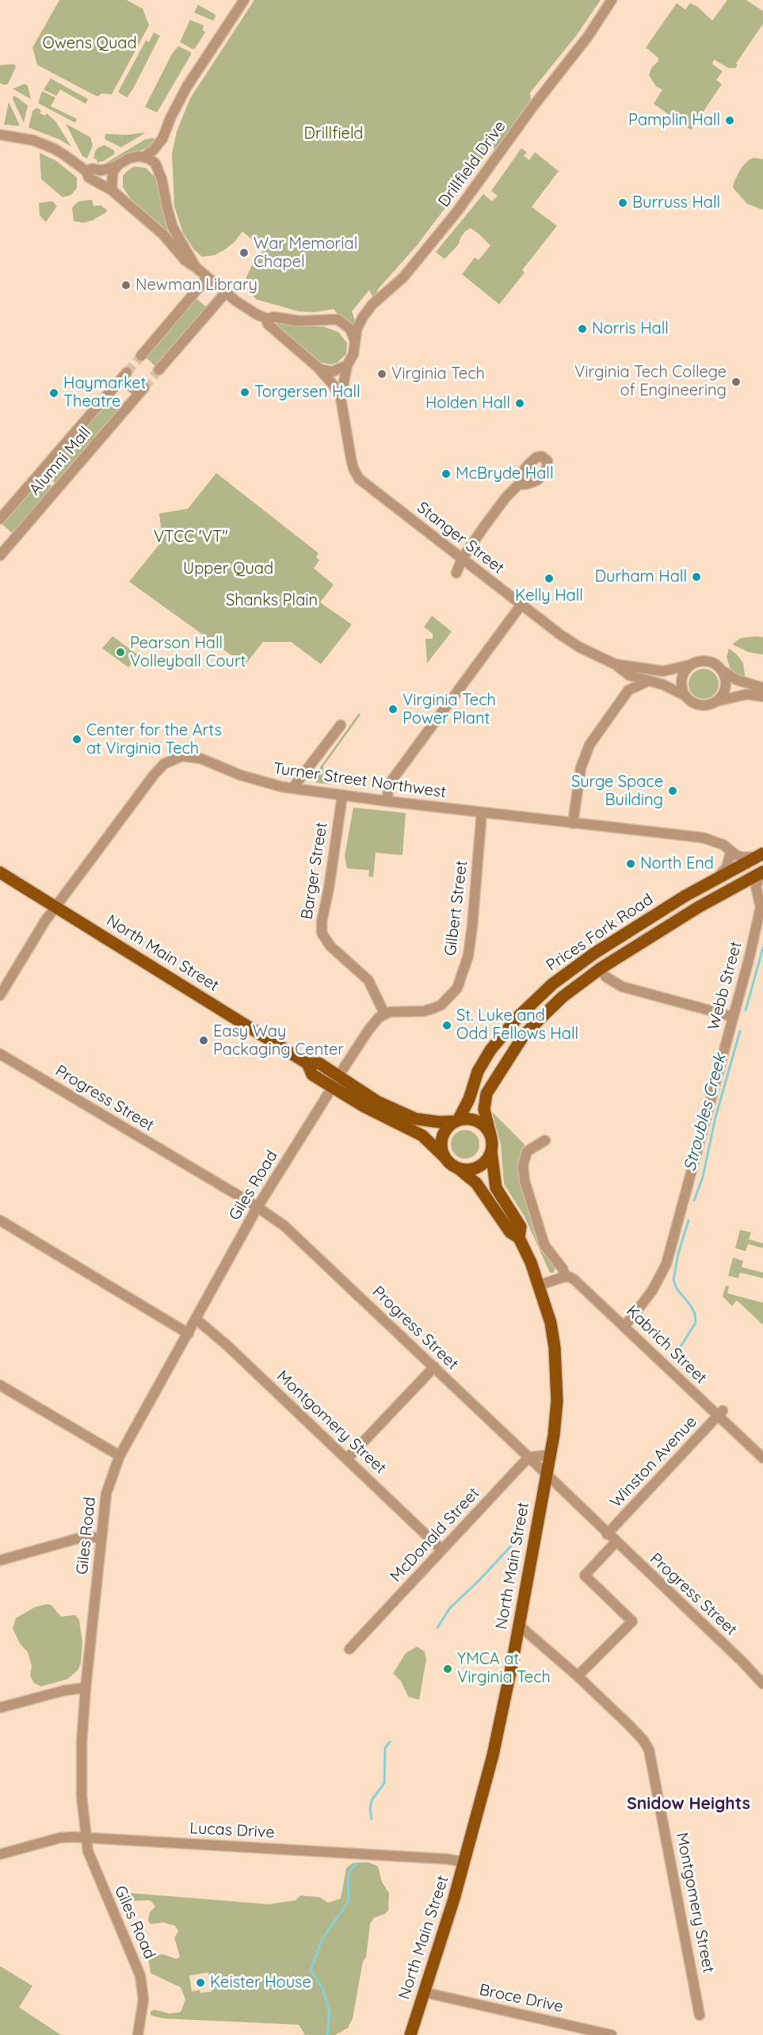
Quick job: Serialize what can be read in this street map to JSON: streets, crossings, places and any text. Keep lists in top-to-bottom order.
{
  "streets": {
    "main road": ["Prices Fork Road", "North Main Street"],
    "street": [
      "Drillfield Drive",
      "Alumni Mall",
      "Stanger Street",
      "Turner Street Northwest",
      "Barger Street",
      "Gilbert Street",
      "Webb Street",
      "Progress Street",
      "Giles Road",
      "Kabrich Street",
      "Montgomery Street",
      "Winston Avenue",
      "McDonald Street",
      "Lucas Drive",
      "Broce Drive"
    ]
  },
  "crossings": [
    ["Drillfield Drive", "Stanger Street"],
    ["Turner Street Northwest", "Barger Street"],
    ["Turner Street Northwest", "Gilbert Street"],
    ["Turner Street Northwest", "Prices Fork Road"],
    ["Turner Street Northwest", "North Main Street"],
    ["Barger Street", "Gilbert Street"],
    ["Prices Fork Road", "North Main Street"],
    ["Prices Fork Road", "Webb Street"],
    ["North Main Street", "Progress Street"],
    ["North Main Street", "Giles Road"],
    ["North Main Street", "Montgomery Street"],
    ["North Main Street", "Lucas Drive"],
    ["North Main Street", "Broce Drive"],
    ["Webb Street", "Kabrich Street"],
    ["Progress Street", "Giles Road"],
    ["Progress Street", "Winston Avenue"],
    ["Progress Street", "McDonald Street"],
    ["Giles Road", "Montgomery Street"],
    ["Giles Road", "Lucas Drive"],
    ["Kabrich Street", "Winston Avenue"],
    ["Montgomery Street", "McDonald Street"]
  ],
  "districts": ["Snidow Heights"],
  "water": ["Stroubles Creek"],
  "parks": [
    "Owens Quad",
    "Drillfield",
    "VTCC 'VT\"",
    "Upper Quad",
    "Shanks Plain"
  ],
  "places": [
    "Pamplin Hall",
    "Burruss Hall",
    "War Memorial Chapel",
    "Newman Library",
    "Norris Hall",
    "Virginia Tech",
    "Virginia Tech College of Engineering",
    "Torgersen Hall",
    "Haymarket Theatre",
    "Holden Hall",
    "McBryde Hall",
    "Durham Hall",
    "Kelly Hall",
    "Pearson Hall Volleyball Court",
    "Virginia Tech Power Plant",
    "Center for the Arts at Virginia Tech",
    "Surge Space Building",
    "North End",
    "St. Luke and Odd Fellows Hall",
    "Easy Way Packaging Center",
    "YMCA at Virginia Tech",
    "Keister House"
  ]
}
